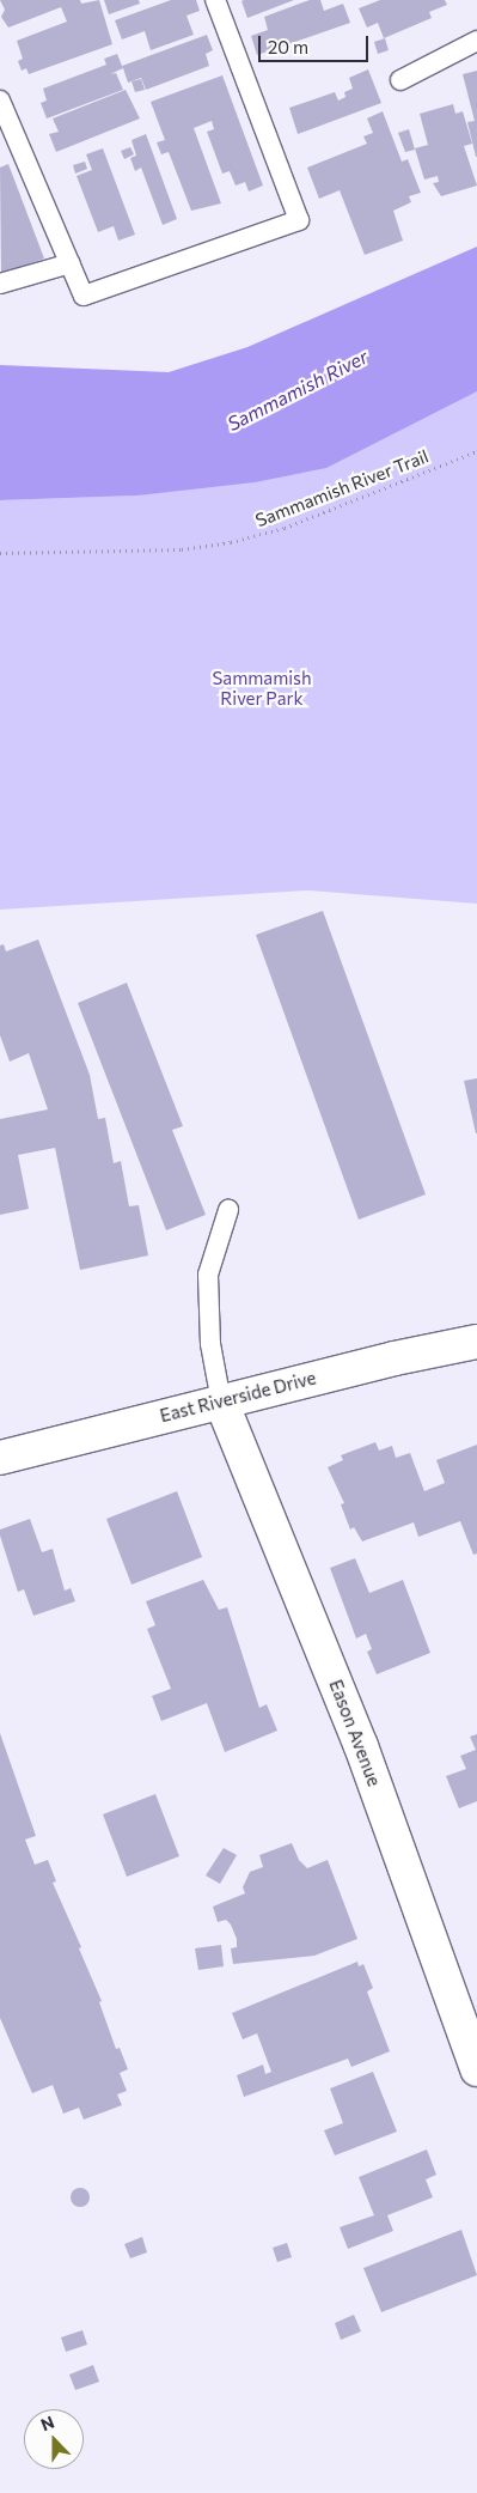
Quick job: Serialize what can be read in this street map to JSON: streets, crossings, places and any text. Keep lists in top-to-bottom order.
{
  "streets": {
    "street": ["East Riverside Drive", "Eason Avenue"],
    "path": ["Sammamish River Trail"]
  },
  "crossings": [
    ["East Riverside Drive", "Eason Avenue"]
  ],
  "water": ["Sammamish River"],
  "parks": ["Sammamish River Park"],
  "scale_bar": "20 m",
  "north": "top"
}
